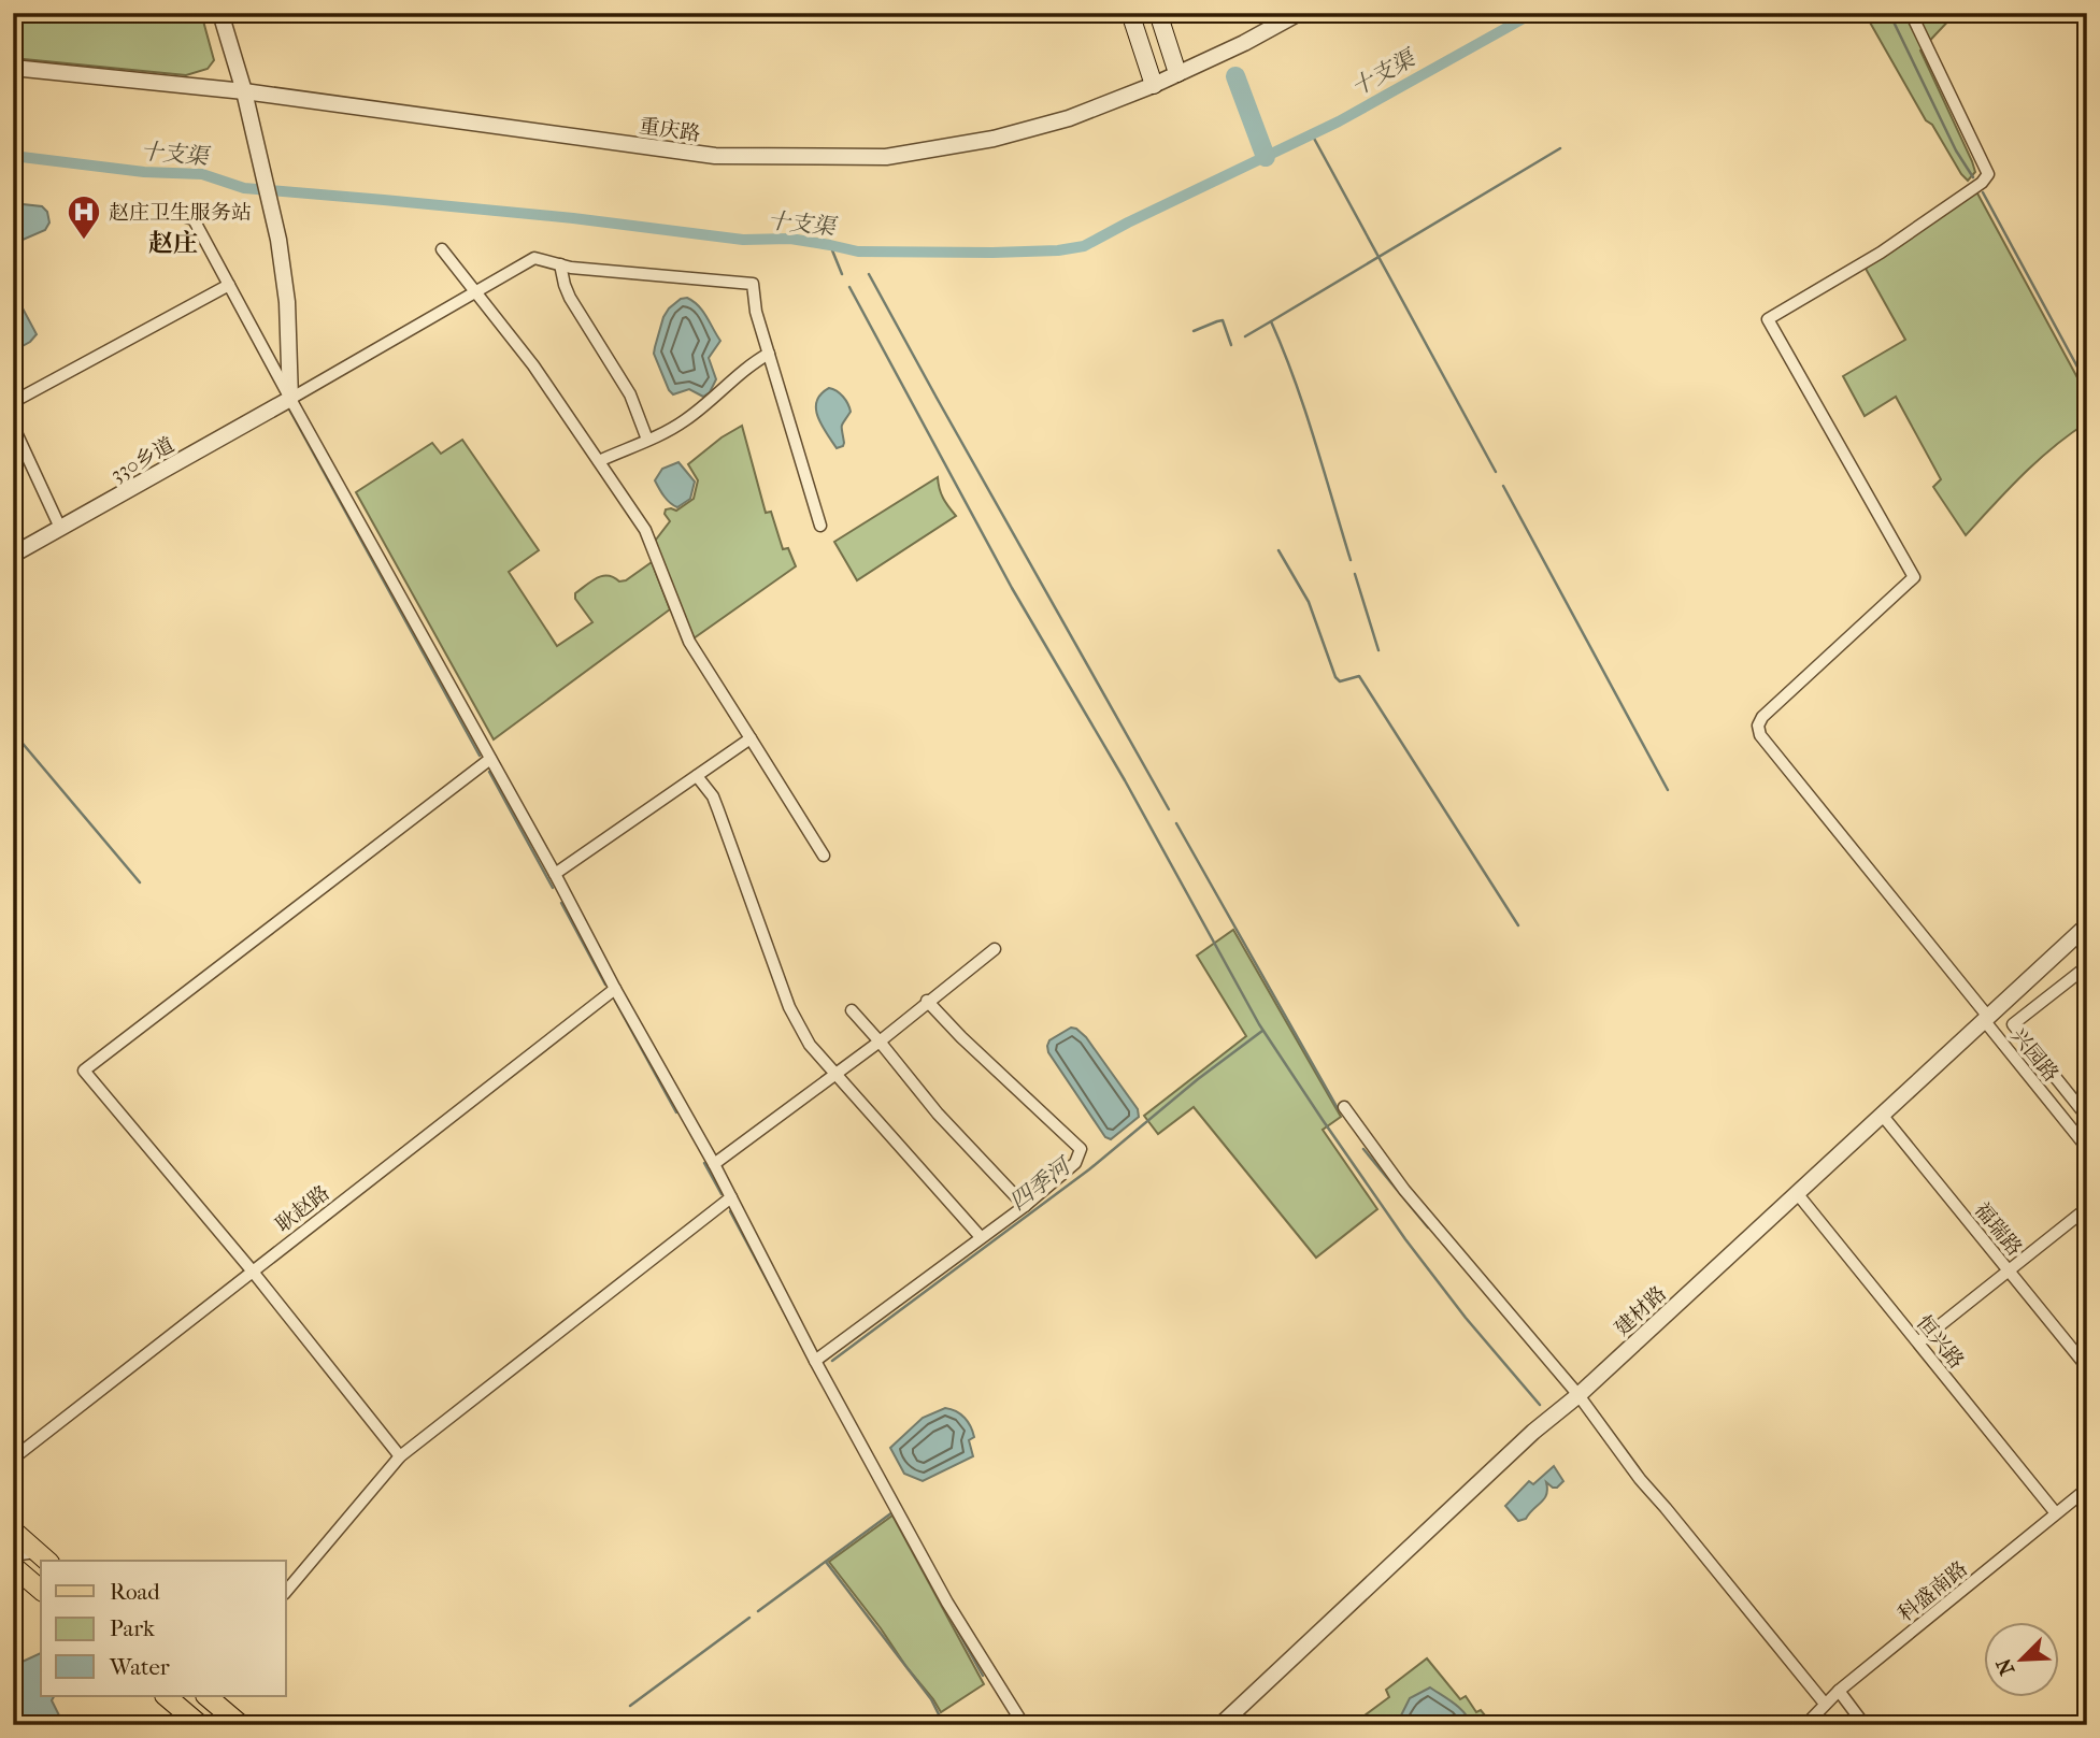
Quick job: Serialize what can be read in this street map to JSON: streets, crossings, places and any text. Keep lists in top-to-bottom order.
{
  "streets": {
    "street": [
      "重庆路",
      "330乡道",
      "兴园路",
      "耿赵路",
      "福瑞路",
      "建材路",
      "恒兴路",
      "科盛南路"
    ]
  },
  "crossings": [
    ["兴园路", "建材路"],
    ["福瑞路", "建材路"],
    ["建材路", "恒兴路"],
    ["恒兴路", "科盛南路"]
  ],
  "districts": ["赵庄"],
  "water": ["十支渠", "四季河"],
  "places": {
    "hospital": ["赵庄卫生服务站"]
  },
  "legend": ["Road", "Park", "Water"],
  "north": "bottom left"
}
